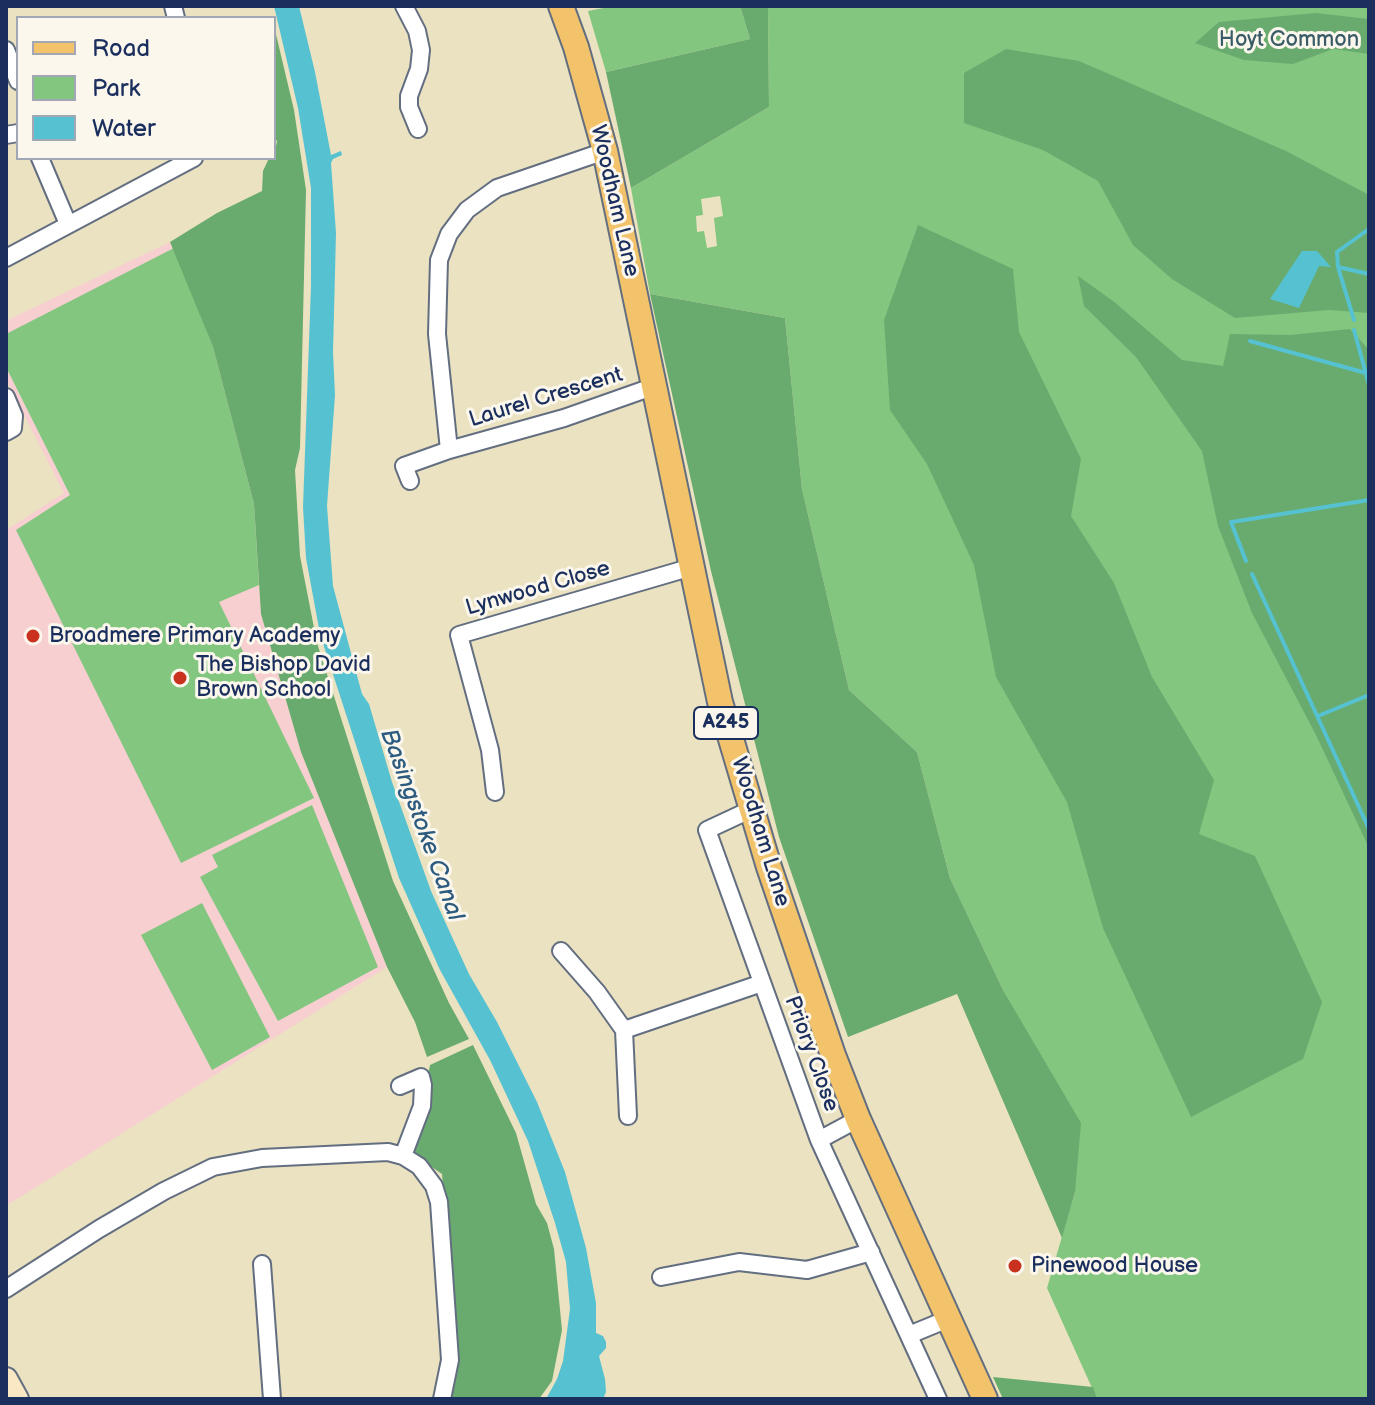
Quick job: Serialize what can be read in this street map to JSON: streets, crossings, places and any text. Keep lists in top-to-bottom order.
{
  "streets": {
    "main road": ["Woodham Lane", "A245"],
    "street": ["Laurel Crescent", "Lynwood Close", "Priory Close"]
  },
  "crossings": [
    ["Woodham Lane", "Laurel Crescent"],
    ["Woodham Lane", "Lynwood Close"],
    ["Woodham Lane", "Priory Close"]
  ],
  "water": ["Basingstoke Canal"],
  "parks": ["Hoyt Common"],
  "places": ["Broadmere Primary Academy", "The Bishop David Brown School", "Pinewood House"],
  "legend": ["Road", "Park", "Water"]
}
